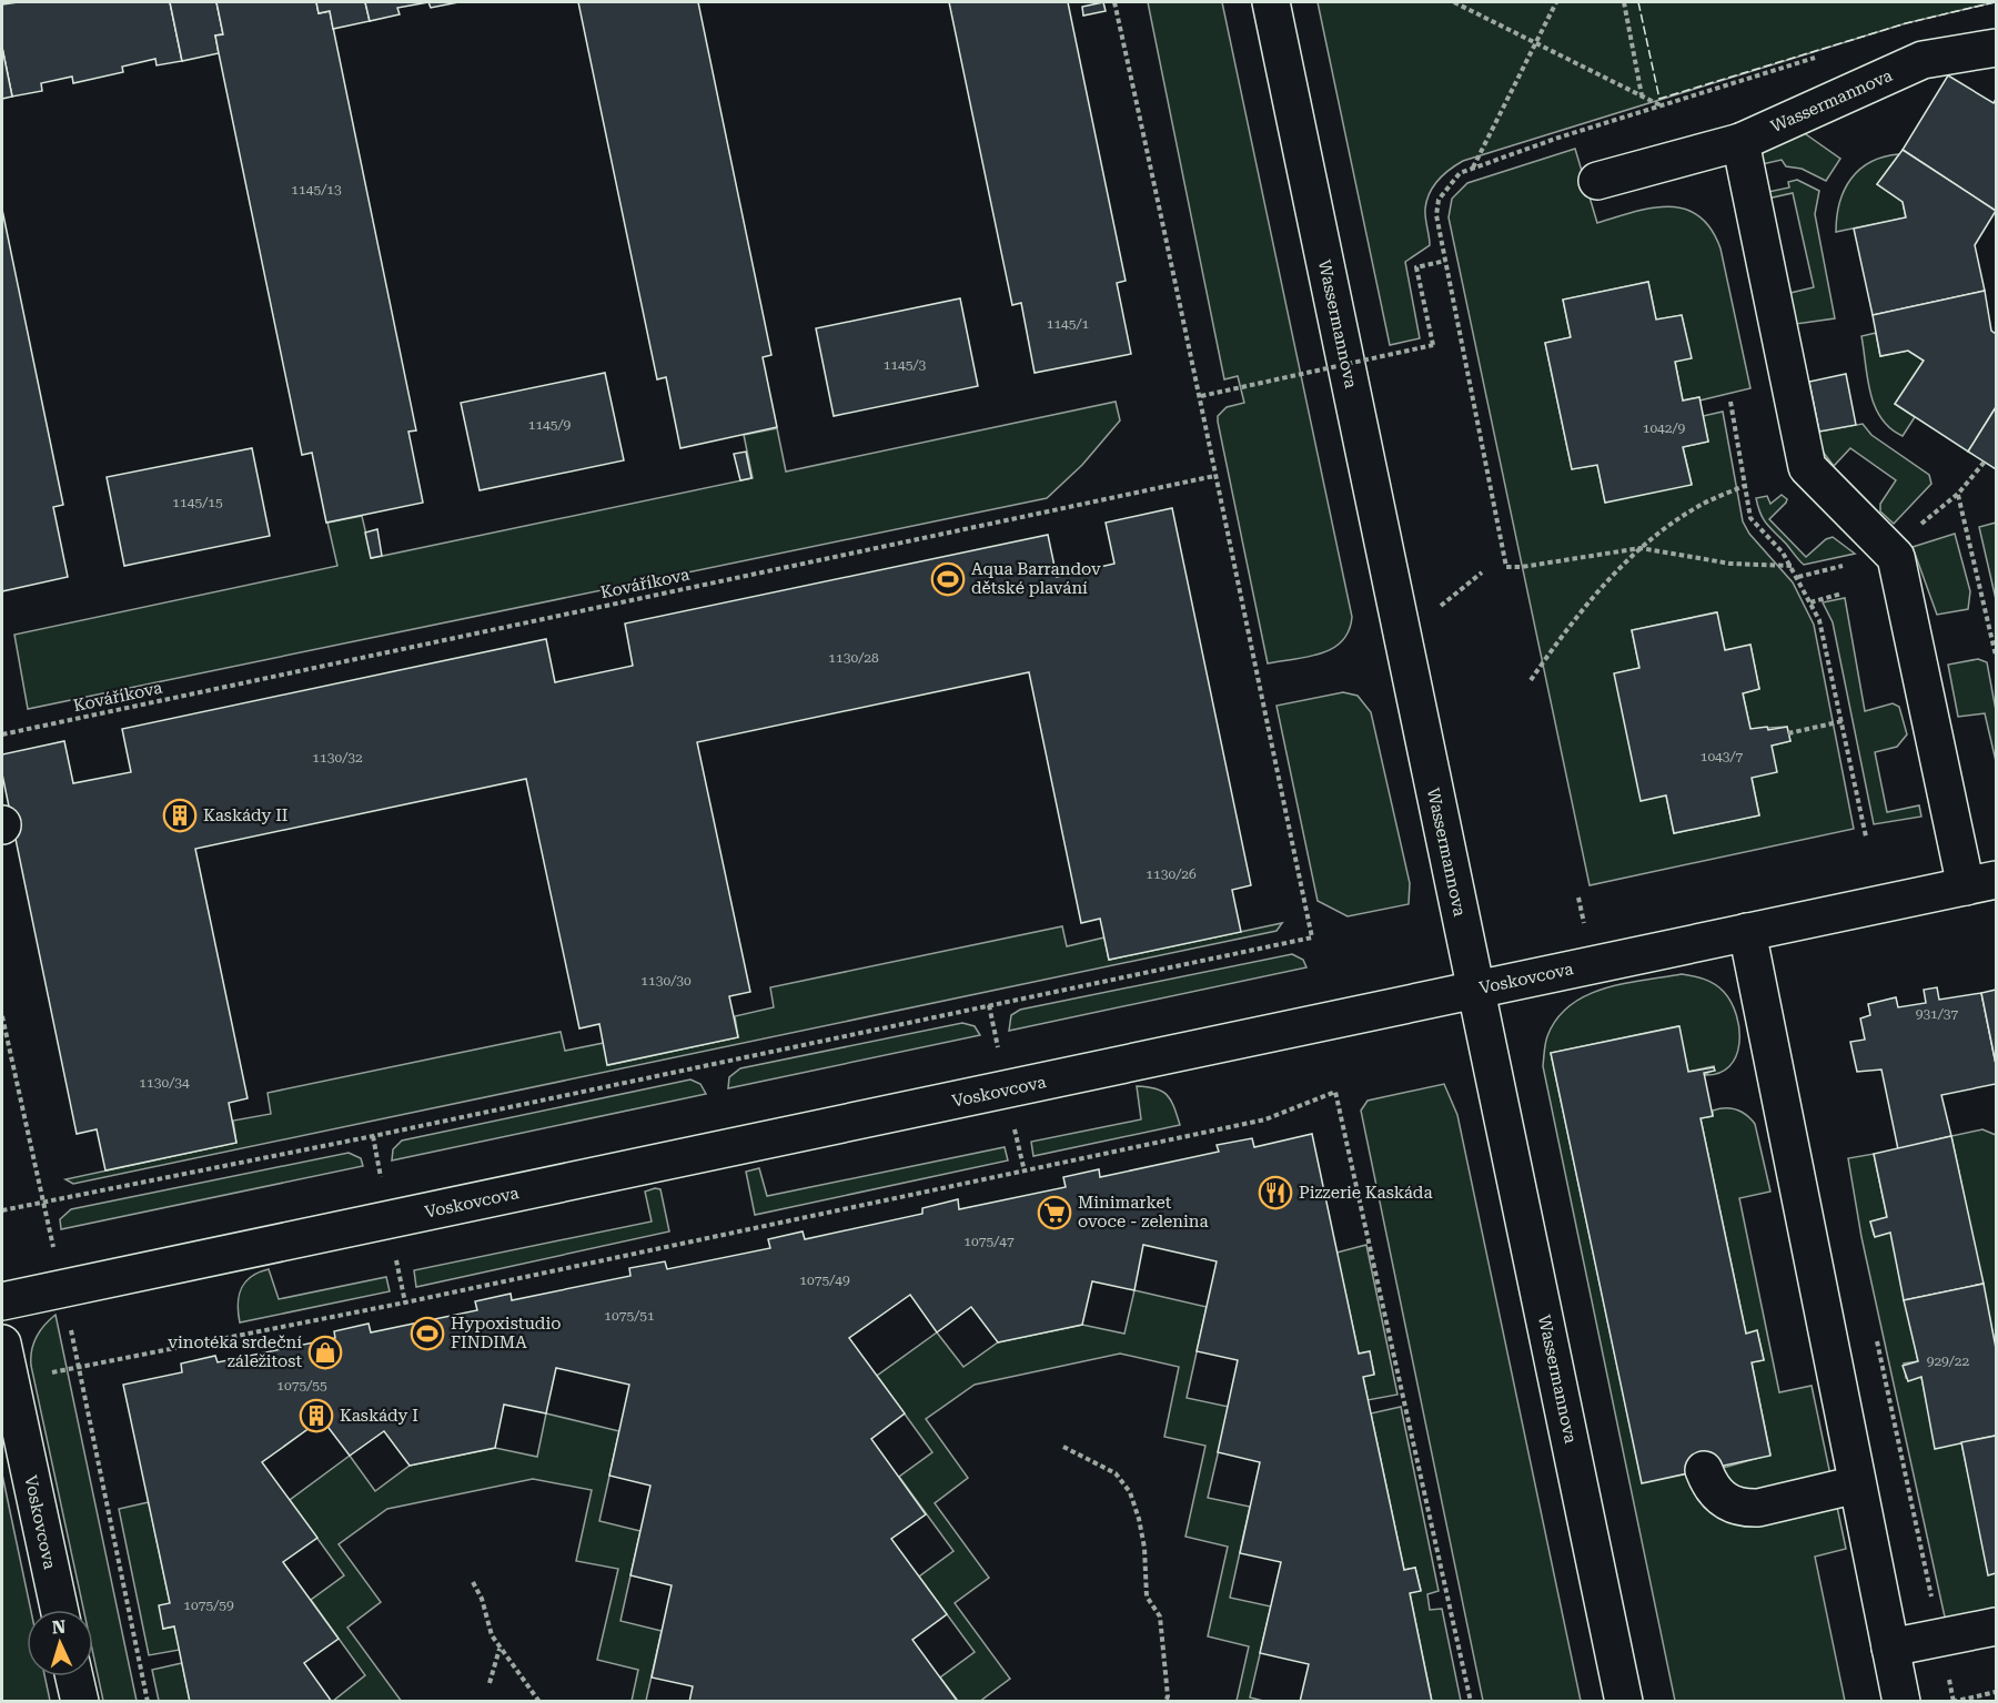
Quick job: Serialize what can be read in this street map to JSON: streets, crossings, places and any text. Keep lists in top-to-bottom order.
{
  "streets": {
    "street": ["Wassermannova", "Voskovcova"],
    "path": ["Kováříkova"]
  },
  "crossings": [
    ["Wassermannova", "Voskovcova"]
  ],
  "places": {
    "sports": ["Aqua Barrandov dětské plavání", "Hypoxistudio FINDIMA"],
    "building": ["Kaskády II", "Kaskády I"],
    "restaurant": ["Pizzerie Kaskáda"],
    "supermarket": ["Minimarket ovoce - zelenina"],
    "shop": ["vinotéka srdeční záležitost"]
  },
  "house_numbers": [
    "1145/13",
    "1145/1",
    "1145/3",
    "1145/9",
    "1042/9",
    "1145/15",
    "1130/28",
    "1043/7",
    "1130/32",
    "1130/26",
    "1130/30",
    "931/37",
    "1130/34",
    "1075/47",
    "1075/49",
    "1075/51",
    "929/22",
    "1075/55",
    "1075/59"
  ],
  "north": "top"
}
